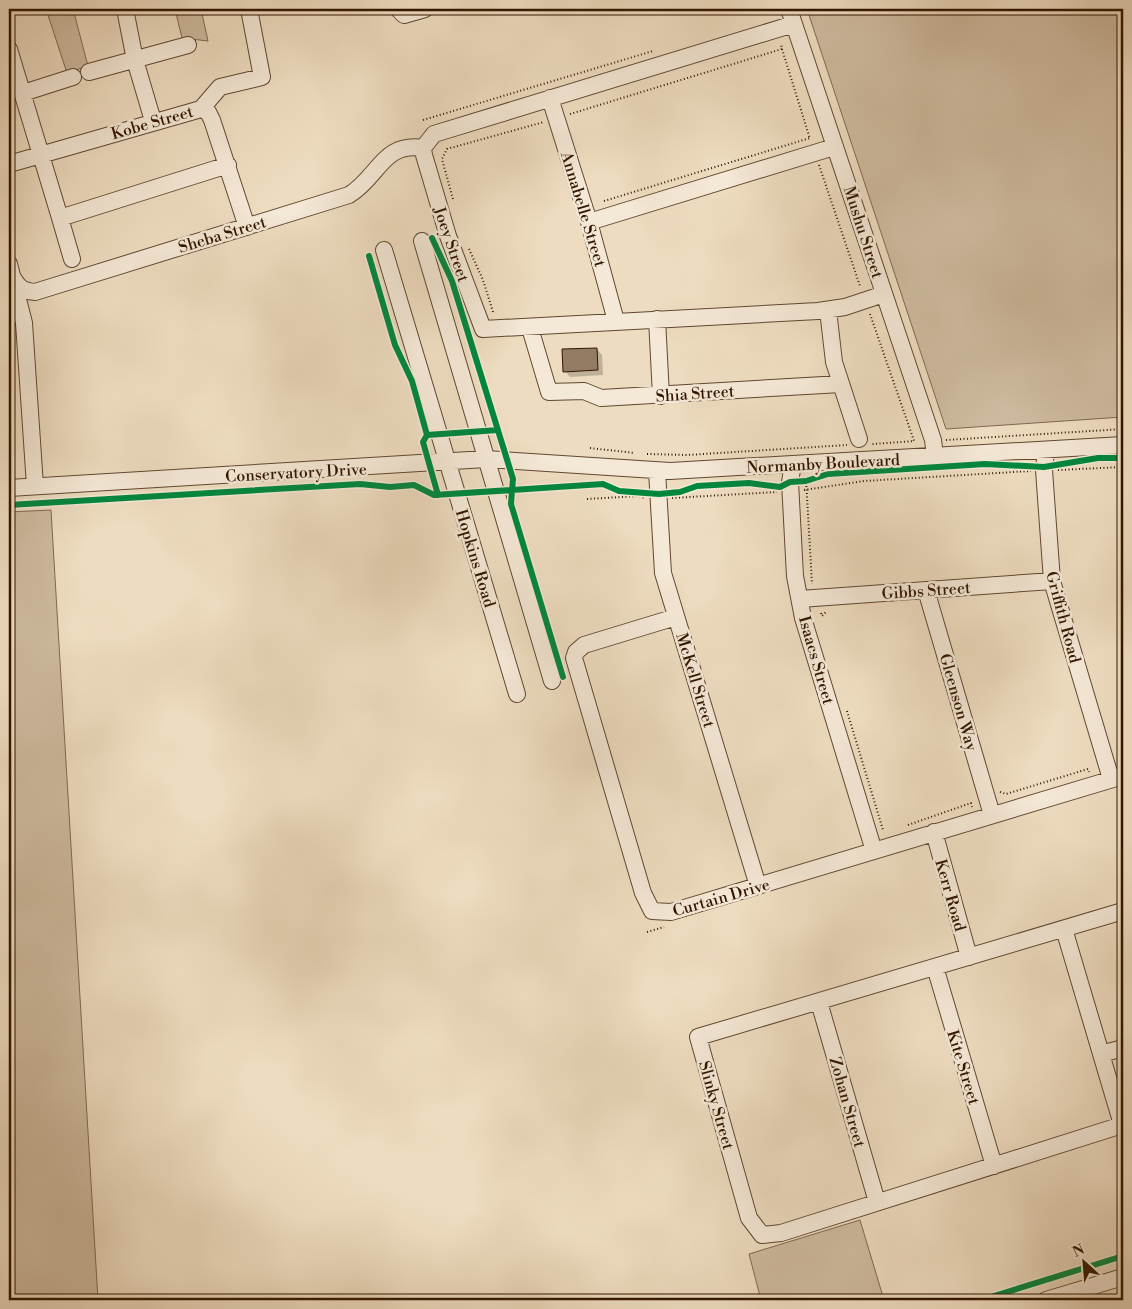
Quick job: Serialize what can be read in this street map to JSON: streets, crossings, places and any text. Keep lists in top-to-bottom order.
{
  "streets": {
    "street": [
      "Kobe Street",
      "Annabelle Street",
      "Mushu Street",
      "Sheba Street",
      "Joey Street",
      "Shia Street",
      "Normanby Boulevard",
      "Conservatory Drive",
      "Hopkins Road",
      "Gibbs Street",
      "Griffith Road",
      "Isaacs Street",
      "McKell Street",
      "Gleenson Way",
      "Kerr Road",
      "Curtain Drive",
      "Kite Street",
      "Zohan Street",
      "Slinky Street"
    ]
  },
  "crossings": [
    ["Kobe Street", "Sheba Street"],
    ["Annabelle Street", "Joey Street"],
    ["Mushu Street", "Joey Street"],
    ["Mushu Street", "Normanby Boulevard"],
    ["Sheba Street", "Joey Street"],
    ["Joey Street", "Shia Street"],
    ["Normanby Boulevard", "Conservatory Drive"],
    ["Normanby Boulevard", "Griffith Road"],
    ["Normanby Boulevard", "Isaacs Street"],
    ["Normanby Boulevard", "McKell Street"],
    ["Conservatory Drive", "Hopkins Road"],
    ["Gibbs Street", "Griffith Road"],
    ["Gibbs Street", "Isaacs Street"],
    ["Gibbs Street", "Gleenson Way"],
    ["Griffith Road", "Curtain Drive"],
    ["Isaacs Street", "Curtain Drive"],
    ["McKell Street", "Curtain Drive"],
    ["Gleenson Way", "Curtain Drive"],
    ["Kerr Road", "Curtain Drive"],
    ["Kerr Road", "Slinky Street"],
    ["Kite Street", "Slinky Street"],
    ["Zohan Street", "Slinky Street"]
  ],
  "north": "top left"
}
